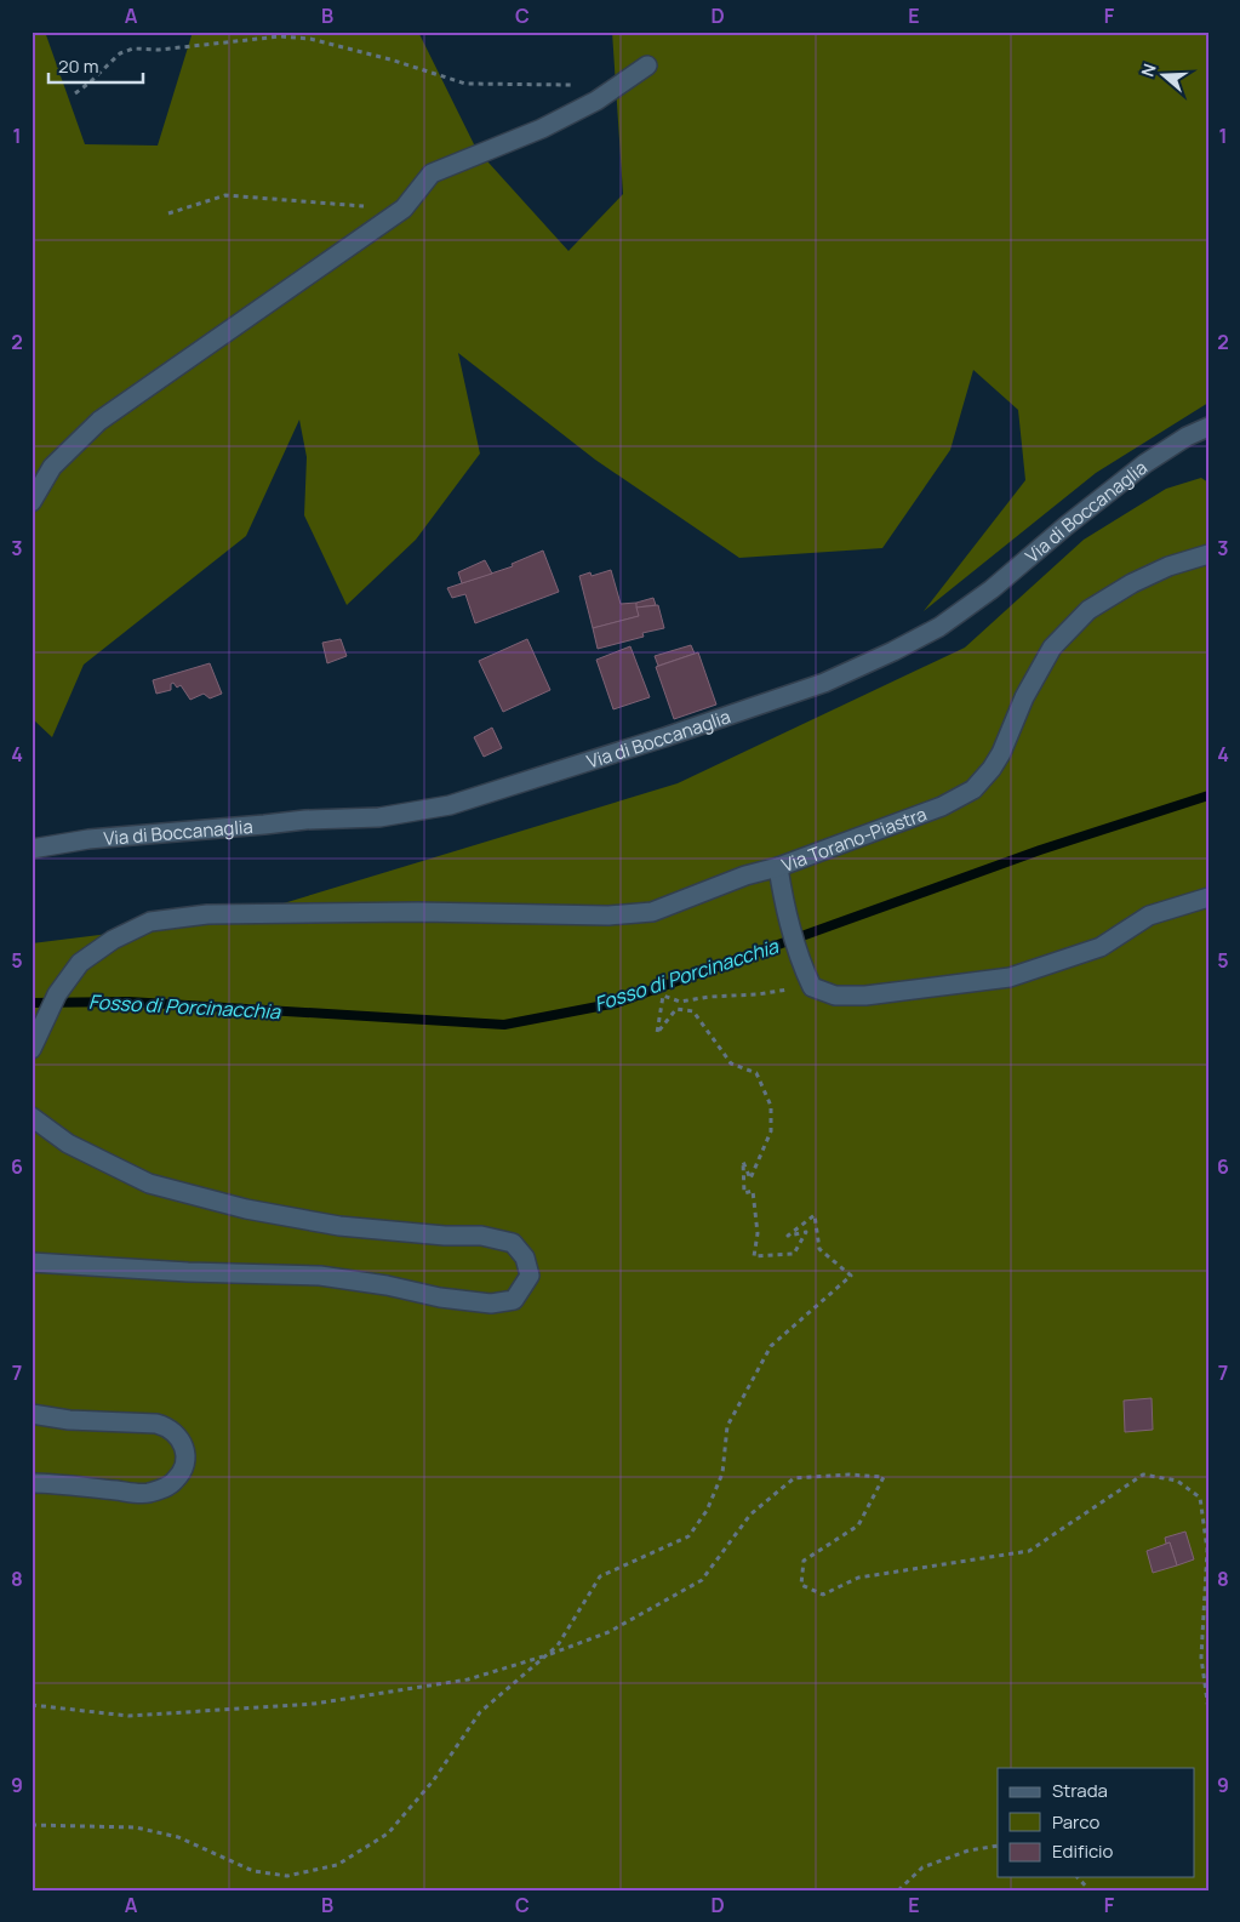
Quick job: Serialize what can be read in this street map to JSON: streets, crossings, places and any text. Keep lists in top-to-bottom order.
{
  "streets": {
    "street": ["Via di Boccanaglia", "Via Torano-Piastra"]
  },
  "water": ["Fosso di Porcinacchia"],
  "legend": ["Strada", "Parco", "Edificio"],
  "scale_bar": "20 m",
  "north": "left",
  "grid": {
    "columns": [
      "A",
      "B",
      "C",
      "D",
      "E",
      "F"
    ],
    "rows": [
      "1",
      "2",
      "3",
      "4",
      "5",
      "6",
      "7",
      "8",
      "9"
    ]
  }
}
